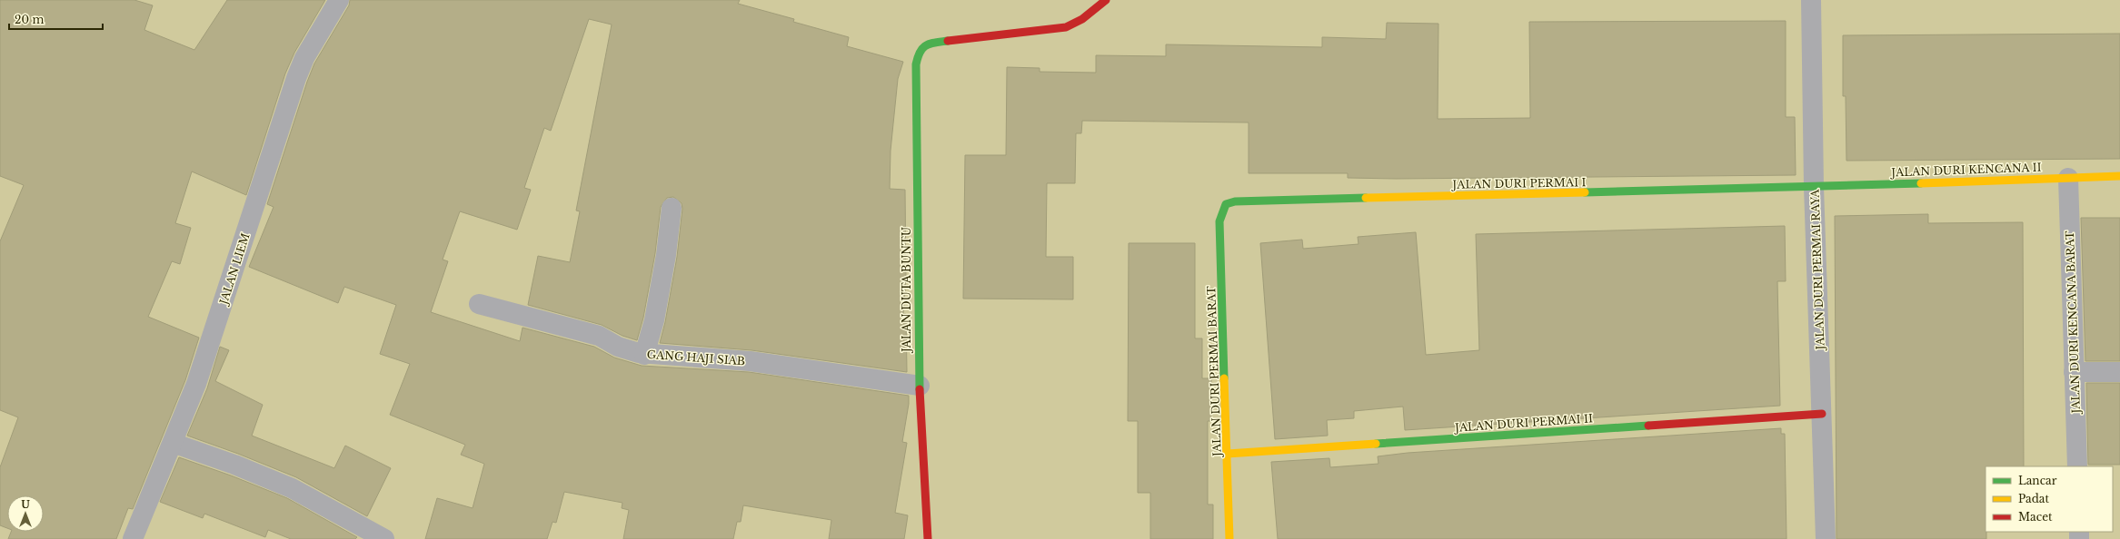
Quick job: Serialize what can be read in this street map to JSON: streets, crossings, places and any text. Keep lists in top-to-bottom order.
{
  "streets": {
    "street": [
      "JALAN DURI KENCANA II",
      "JALAN DURI PERMAI I",
      "JALAN LIEM",
      "JALAN DURI PERMAI RAYA",
      "JALAN DUTA BUNTU",
      "JALAN DURI KENCANA BARAT",
      "GANG HAJI SIAB",
      "JALAN DURI PERMAI BARAT",
      "JALAN DURI PERMAI II"
    ]
  },
  "crossings": [
    ["JALAN DURI KENCANA II", "JALAN DURI PERMAI I"],
    ["JALAN DURI KENCANA II", "JALAN DURI PERMAI RAYA"],
    ["JALAN DURI KENCANA II", "JALAN DURI KENCANA BARAT"],
    ["JALAN DURI PERMAI I", "JALAN DURI PERMAI RAYA"],
    ["JALAN DURI PERMAI I", "JALAN DURI PERMAI BARAT"],
    ["JALAN DURI PERMAI RAYA", "JALAN DURI PERMAI II"],
    ["JALAN DUTA BUNTU", "GANG HAJI SIAB"],
    ["JALAN DURI PERMAI BARAT", "JALAN DURI PERMAI II"]
  ],
  "legend": ["Lancar", "Padat", "Macet"],
  "scale_bar": "20 m",
  "north": "top"
}
